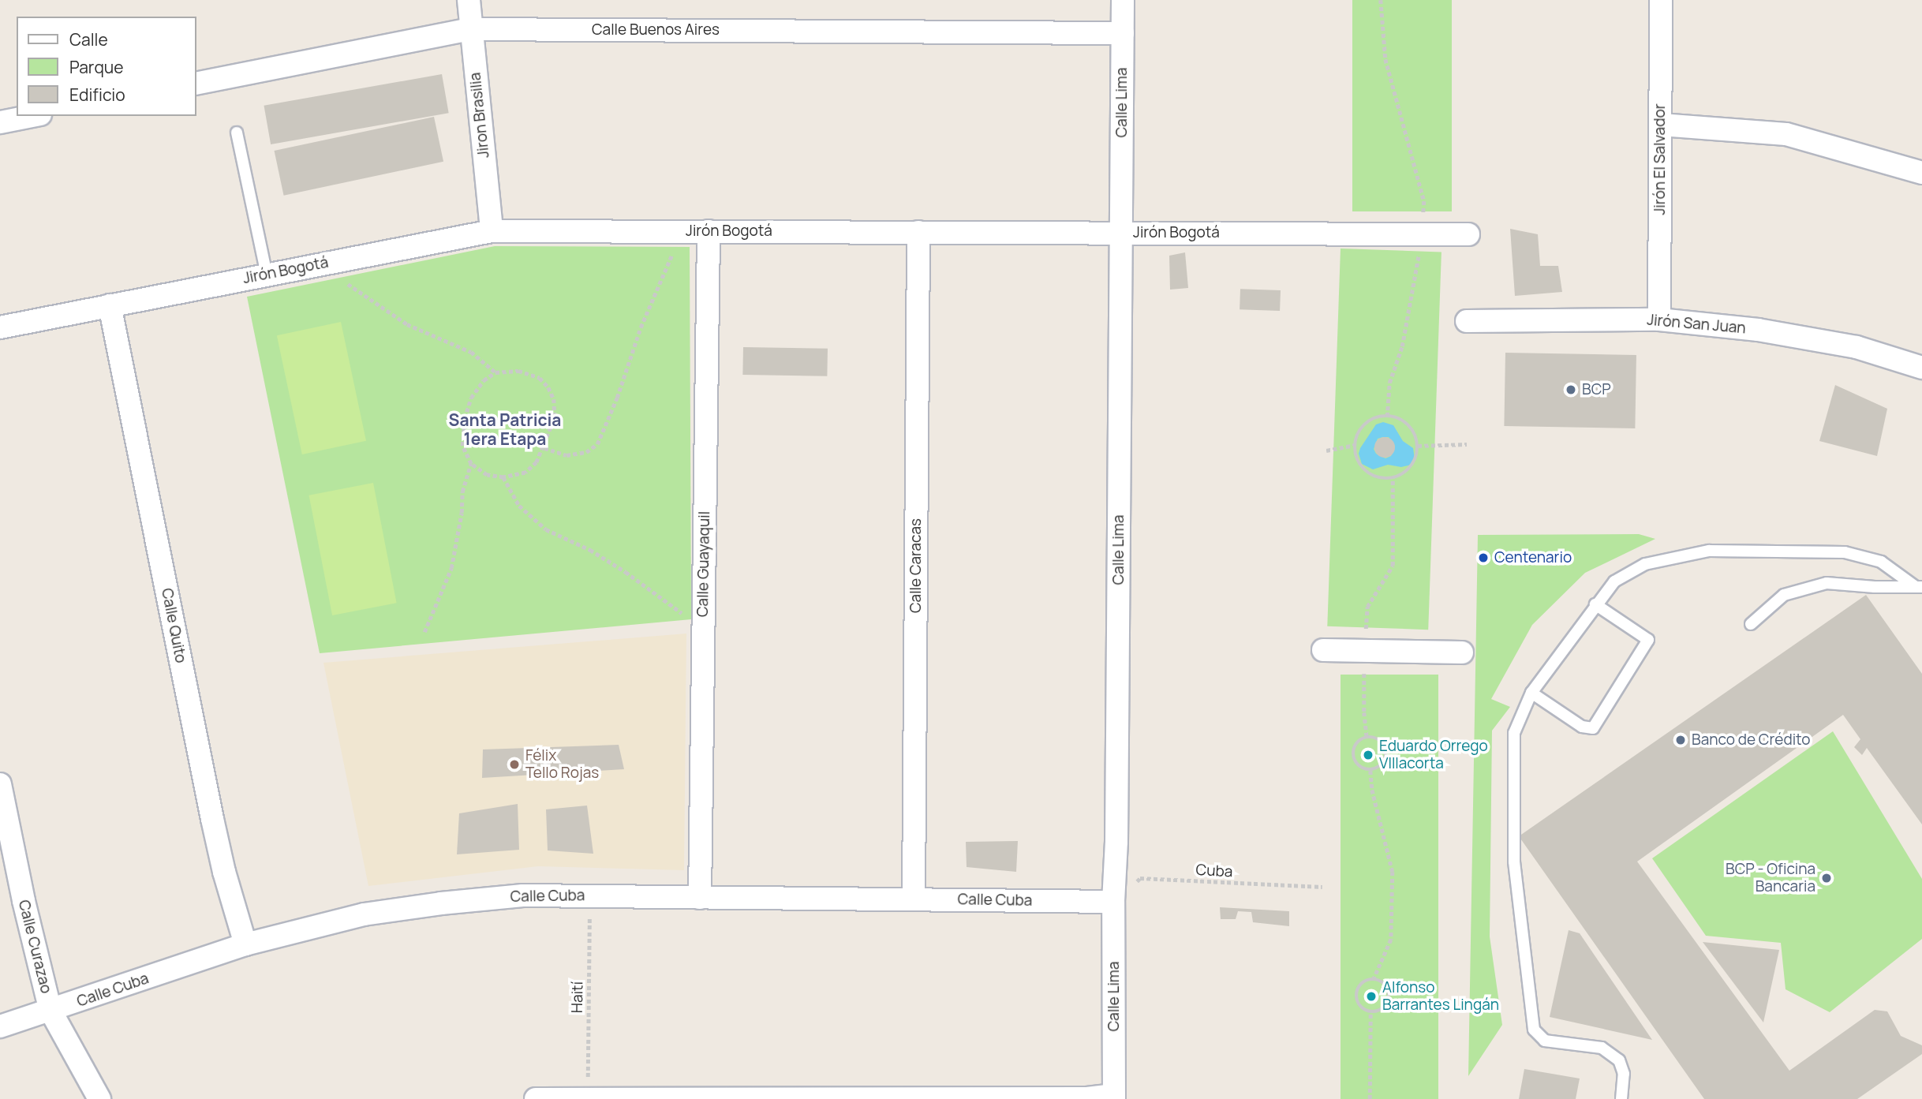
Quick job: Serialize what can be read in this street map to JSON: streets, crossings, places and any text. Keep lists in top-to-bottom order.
{
  "streets": {
    "street": [
      "Calle Buenos Aires",
      "Calle Lima",
      "Jiron Brasilia",
      "Jirón El Salvador",
      "Jirón Bogotá",
      "Jirón San Juan",
      "Calle Guayaquil",
      "Calle Caracas",
      "Calle Quito",
      "Calle Cuba",
      "Calle Curazao"
    ],
    "path": ["Cuba", "Haití"]
  },
  "crossings": [
    ["Calle Buenos Aires", "Calle Lima"],
    ["Calle Buenos Aires", "Jiron Brasilia"],
    ["Calle Lima", "Jirón Bogotá"],
    ["Calle Lima", "Cuba"],
    ["Calle Lima", "Calle Cuba"],
    ["Jiron Brasilia", "Jirón Bogotá"],
    ["Jirón El Salvador", "Jirón San Juan"],
    ["Jirón Bogotá", "Calle Guayaquil"],
    ["Jirón Bogotá", "Calle Caracas"],
    ["Jirón Bogotá", "Calle Quito"],
    ["Calle Guayaquil", "Calle Cuba"],
    ["Calle Caracas", "Calle Cuba"],
    ["Calle Quito", "Calle Cuba"],
    ["Cuba", "Calle Cuba"],
    ["Calle Cuba", "Calle Curazao"],
    ["Calle Cuba", "Haití"]
  ],
  "districts": ["Santa Patricia 1era Etapa"],
  "places": [
    "BCP",
    "Centenario",
    "Banco de Crédito",
    "Eduardo Orrego VIllacorta",
    "Félix Tello Rojas",
    "BCP - Oficina Bancaria",
    "Alfonso Barrantes Lingán"
  ],
  "legend": ["Calle", "Parque", "Edificio"]
}
